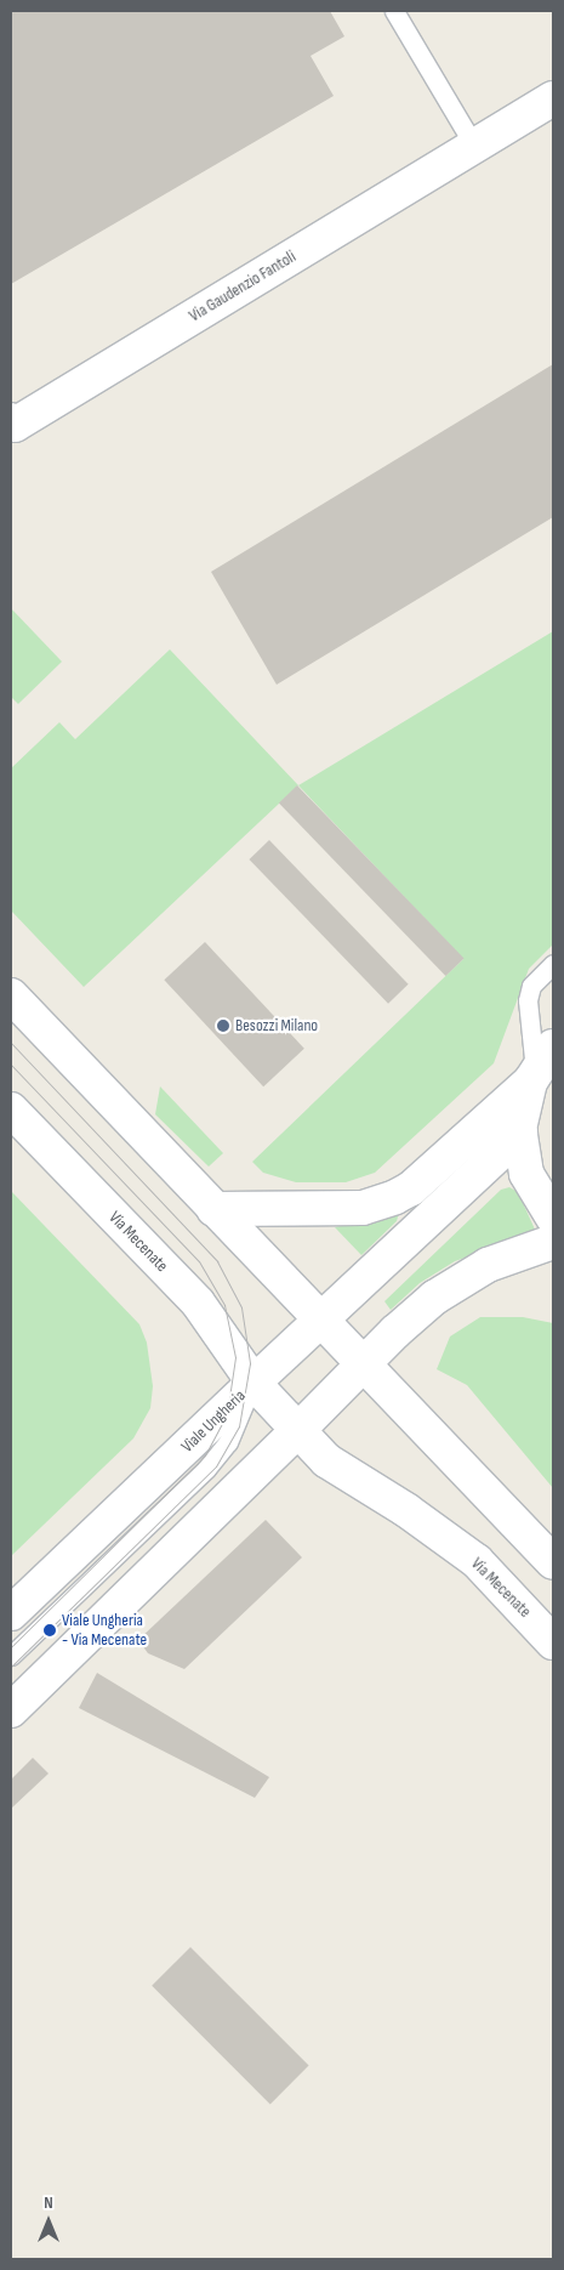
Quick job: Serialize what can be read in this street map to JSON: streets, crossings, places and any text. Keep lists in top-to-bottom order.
{
  "streets": {
    "main road": ["Via Gaudenzio Fantoli", "Via Mecenate", "Viale Ungheria"]
  },
  "crossings": [
    ["Via Mecenate", "Viale Ungheria"]
  ],
  "places": ["Besozzi Milano", "Viale Ungheria - Via Mecenate"],
  "north": "top"
}
